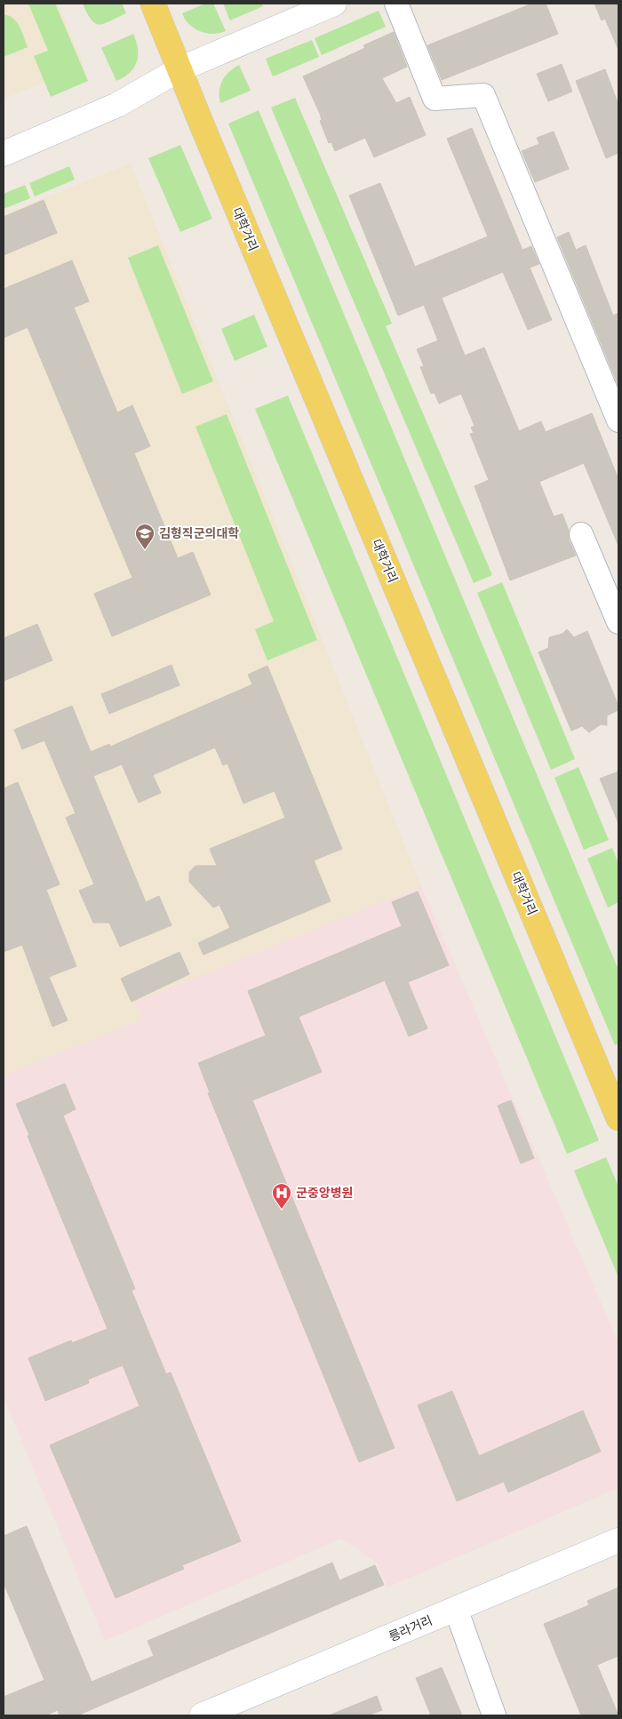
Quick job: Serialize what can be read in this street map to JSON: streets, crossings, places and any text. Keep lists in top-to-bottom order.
{
  "streets": {
    "main road": ["대학거리", "릉라거리"]
  },
  "places": {
    "school or university": ["김형직군의대학"],
    "hospital": ["군중앙병원"]
  }
}
